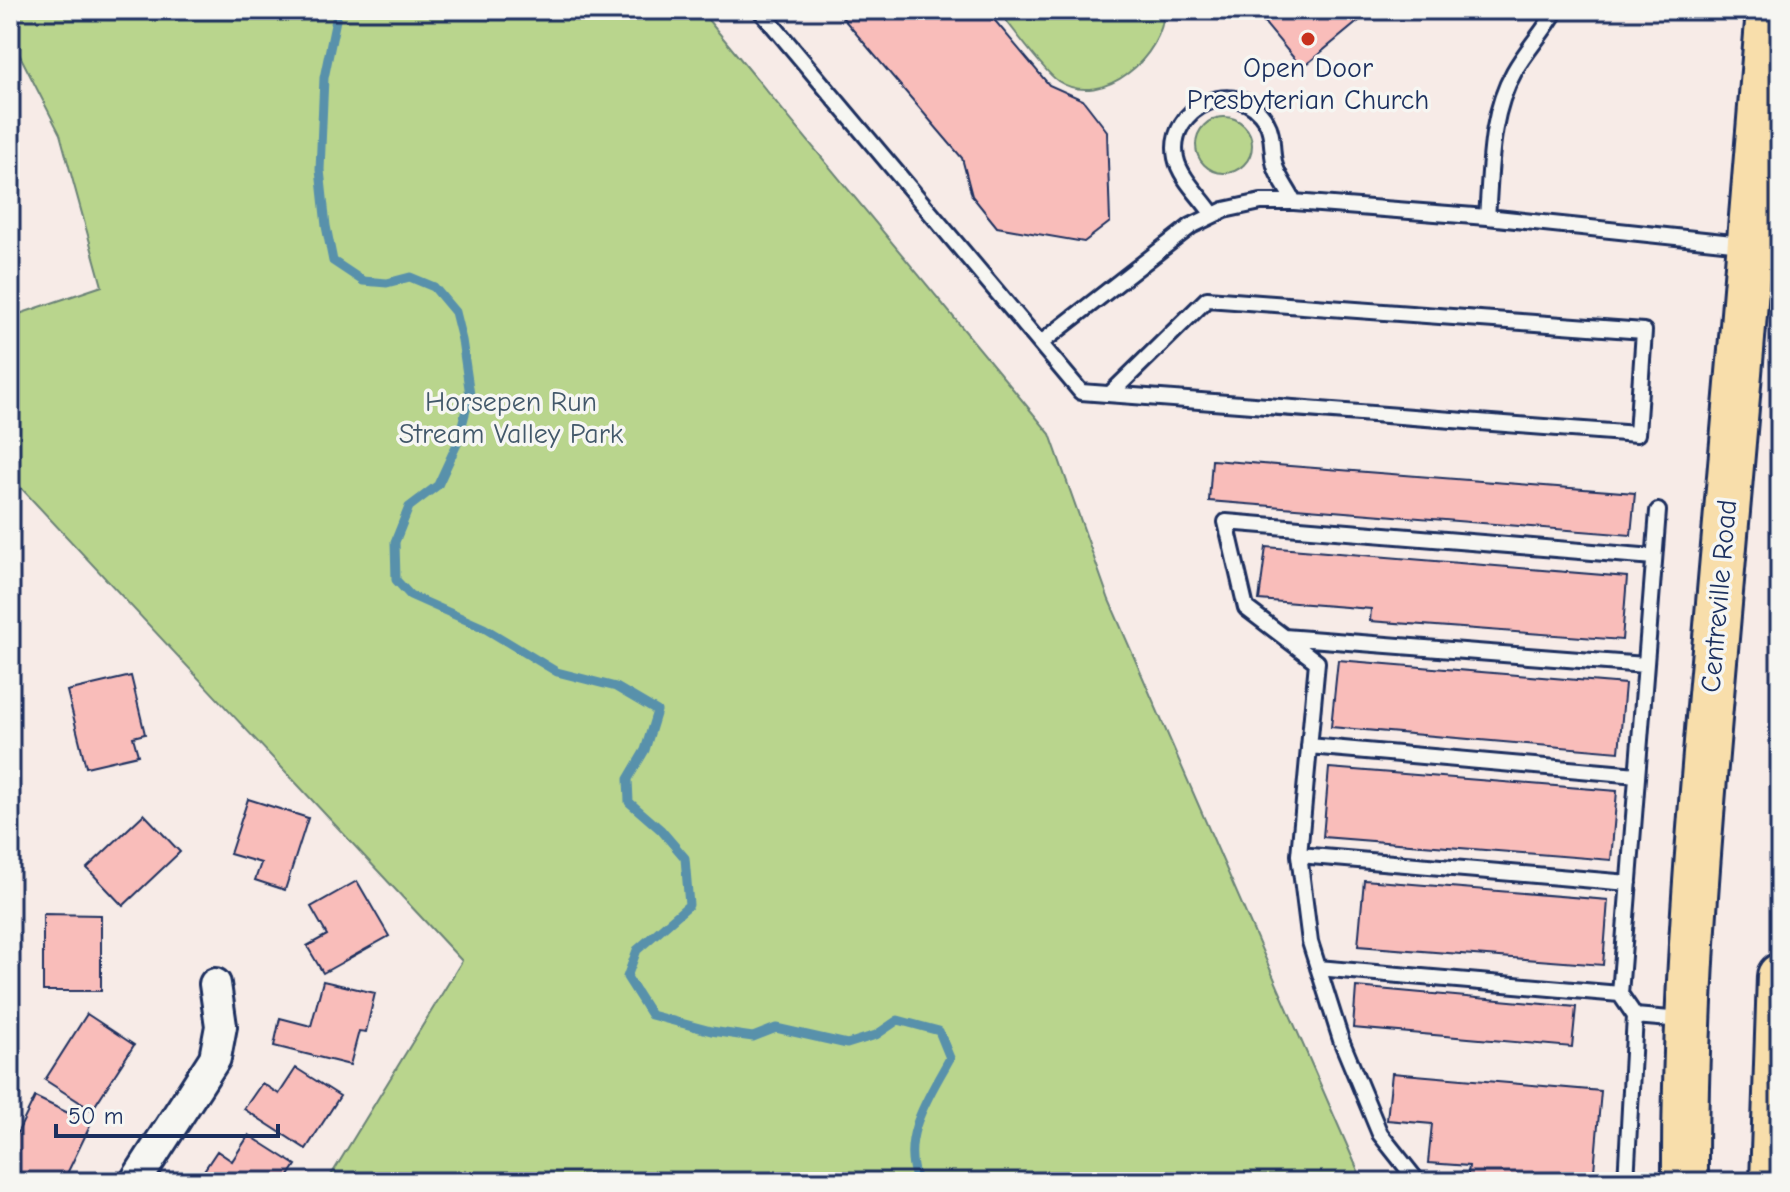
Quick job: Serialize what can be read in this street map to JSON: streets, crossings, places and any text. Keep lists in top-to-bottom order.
{
  "streets": {
    "main road": ["Centreville Road"]
  },
  "parks": ["Horsepen Run Stream Valley Park"],
  "places": ["Open Door Presbyterian Church"],
  "scale_bar": "50 m"
}
